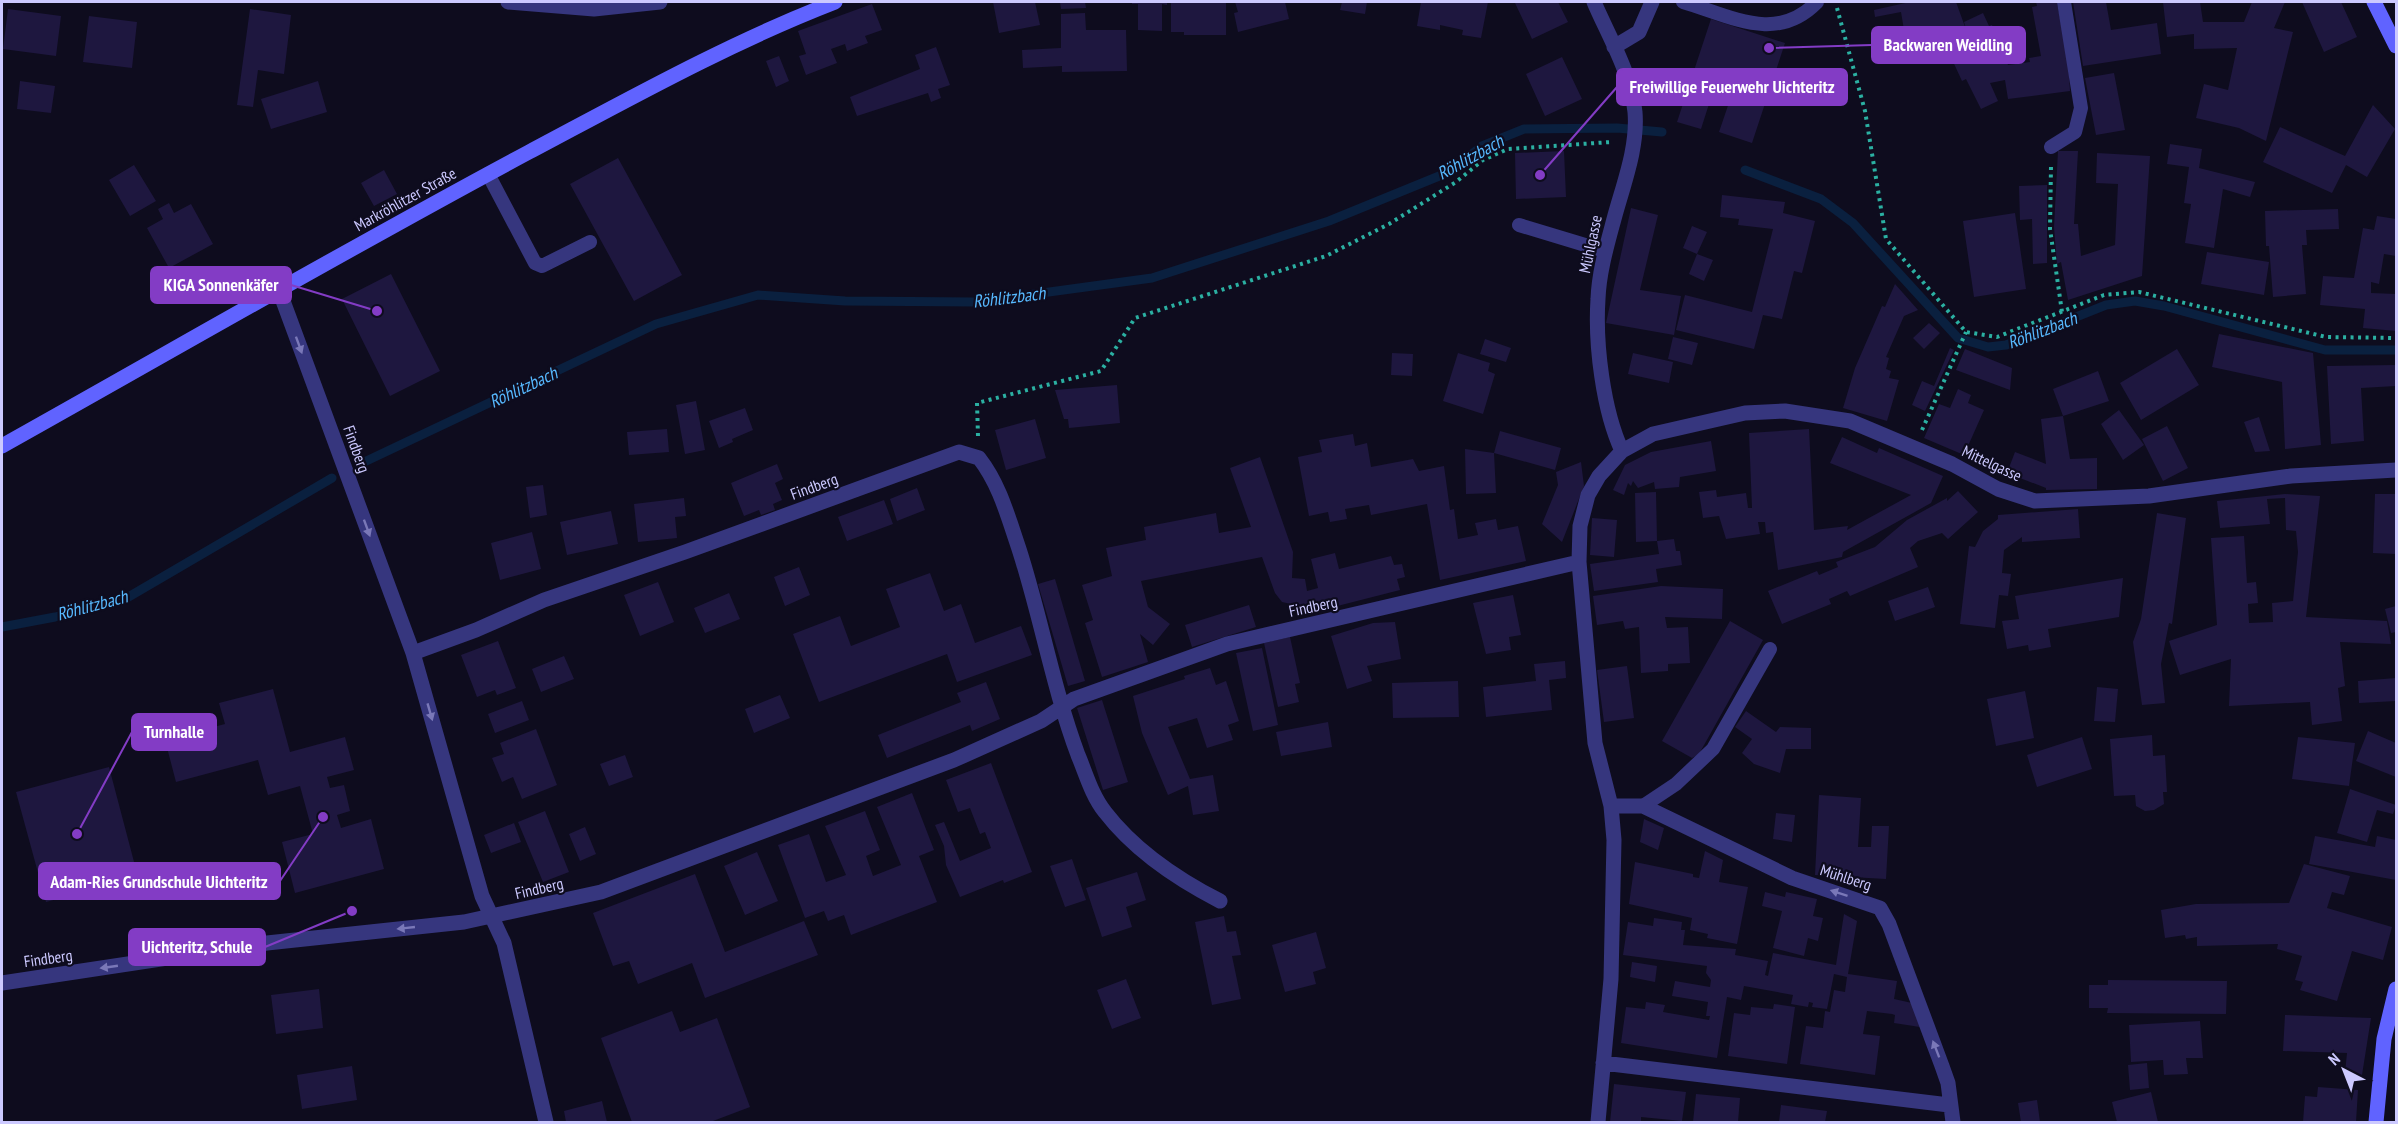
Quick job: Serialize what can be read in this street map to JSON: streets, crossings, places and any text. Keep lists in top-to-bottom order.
{
  "streets": {
    "main road": ["Markröhlitzer Straße"],
    "street": [
      "Mühlgasse",
      "Findberg",
      "Mittelgasse",
      "Mühlberg"
    ]
  },
  "crossings": [
    ["Markröhlitzer Straße", "Findberg"],
    ["Mühlgasse", "Mittelgasse"]
  ],
  "one_way": ["Mühlberg"],
  "water": ["Röhlitzbach"],
  "places": [
    "Backwaren Weidling",
    "Freiwillige Feuerwehr Uichteritz",
    "KIGA Sonnenkäfer",
    "Adam-Ries Grundschule Uichteritz",
    "Turnhalle",
    "Uichteritz, Schule"
  ],
  "north": "top left"
}
